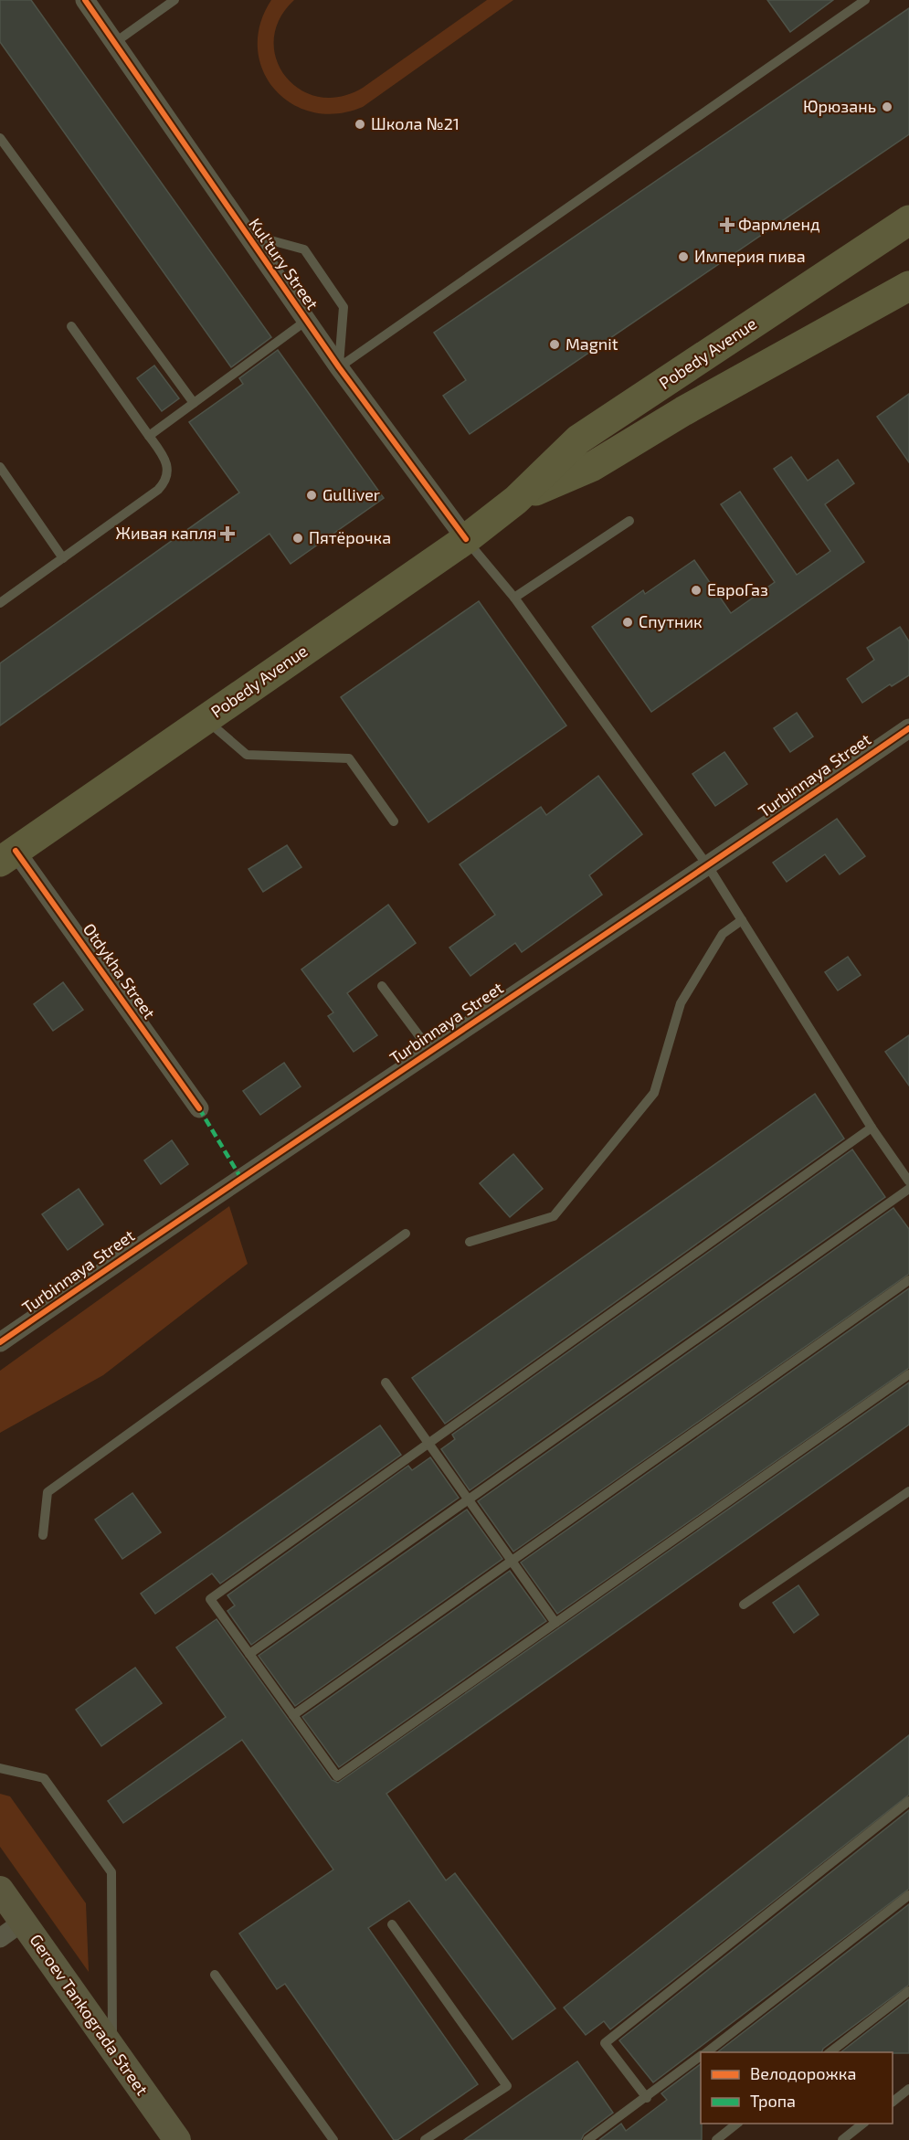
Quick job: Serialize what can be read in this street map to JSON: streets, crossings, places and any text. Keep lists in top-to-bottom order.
{
  "streets": {
    "main road": ["Pobedy Avenue", "Geroev Tankograda Street"],
    "street": ["Kul'tury Street", "Turbinnaya Street", "Otdykha Street"]
  },
  "crossings": [
    ["Kul'tury Street", "Pobedy Avenue"],
    ["Pobedy Avenue", "Otdykha Street"]
  ],
  "places": {
    "other": [
      "Юрюзань",
      "Школа №21",
      "Империя пива",
      "Magnit",
      "Gulliver",
      "Пятёрочка",
      "ЕвроГаз",
      "Спутник"
    ],
    "health": ["Фармленд", "Живая капля"]
  },
  "legend": ["Велодорожка", "Тропа"]
}
